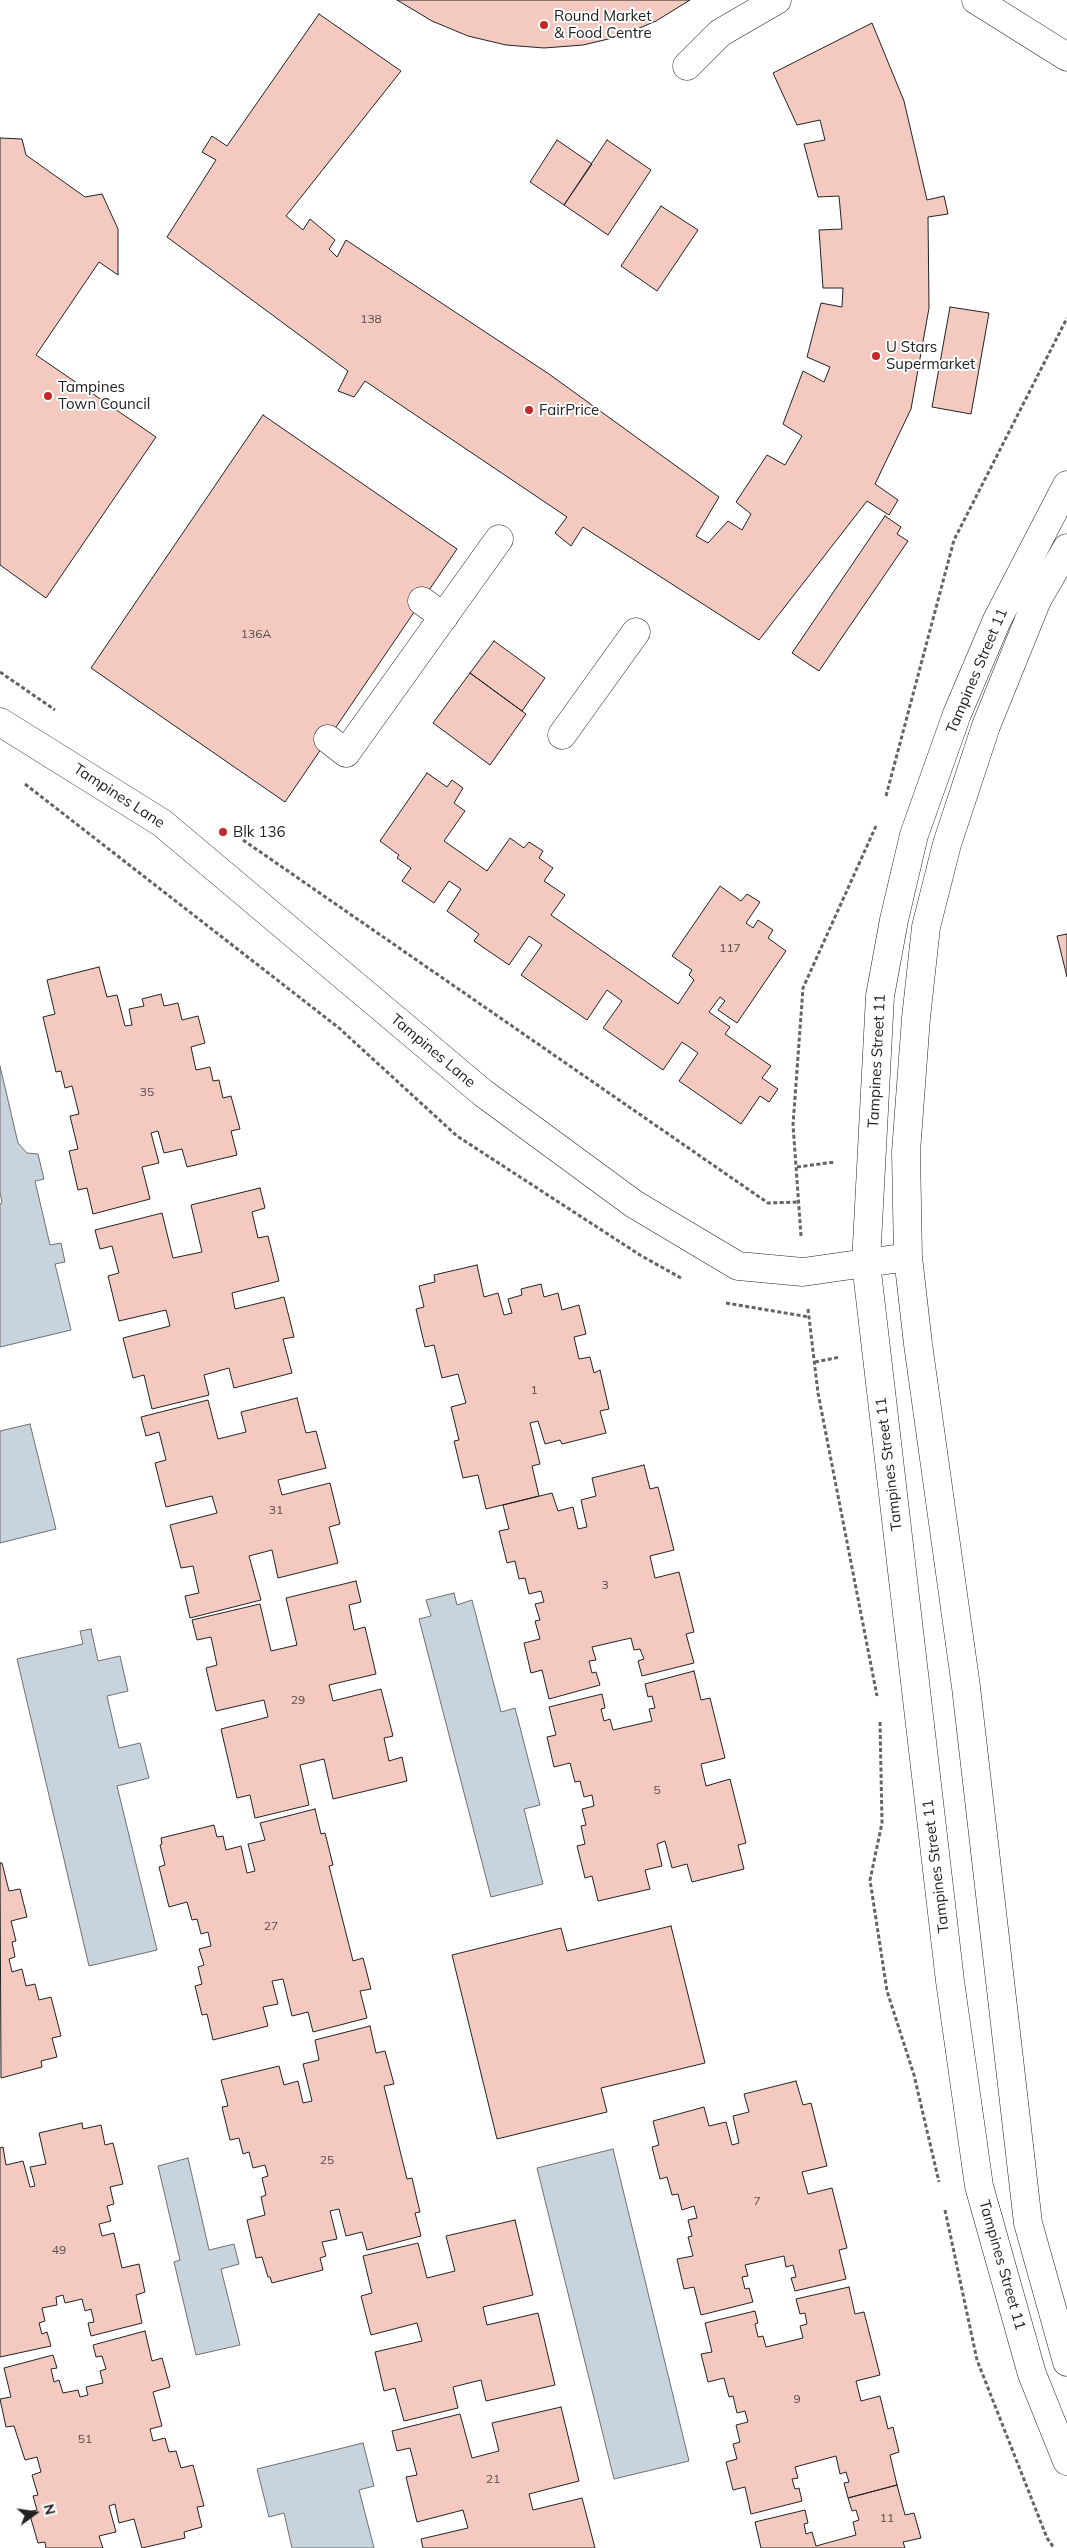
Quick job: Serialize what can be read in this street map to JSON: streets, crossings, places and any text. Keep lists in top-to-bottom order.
{
  "streets": {
    "street": ["Tampines Street 11", "Tampines Lane"]
  },
  "crossings": [
    ["Tampines Street 11", "Tampines Lane"]
  ],
  "places": [
    "Round Market & Food Centre",
    "U Stars Supermarket",
    "Tampines Town Council",
    "FairPrice",
    "Blk 136"
  ],
  "house_numbers": [
    "138",
    "136A",
    "117",
    "35",
    "1",
    "31",
    "3",
    "29",
    "5",
    "27",
    "25",
    "7",
    "49",
    "9",
    "51",
    "21",
    "11"
  ],
  "north": "right"
}
